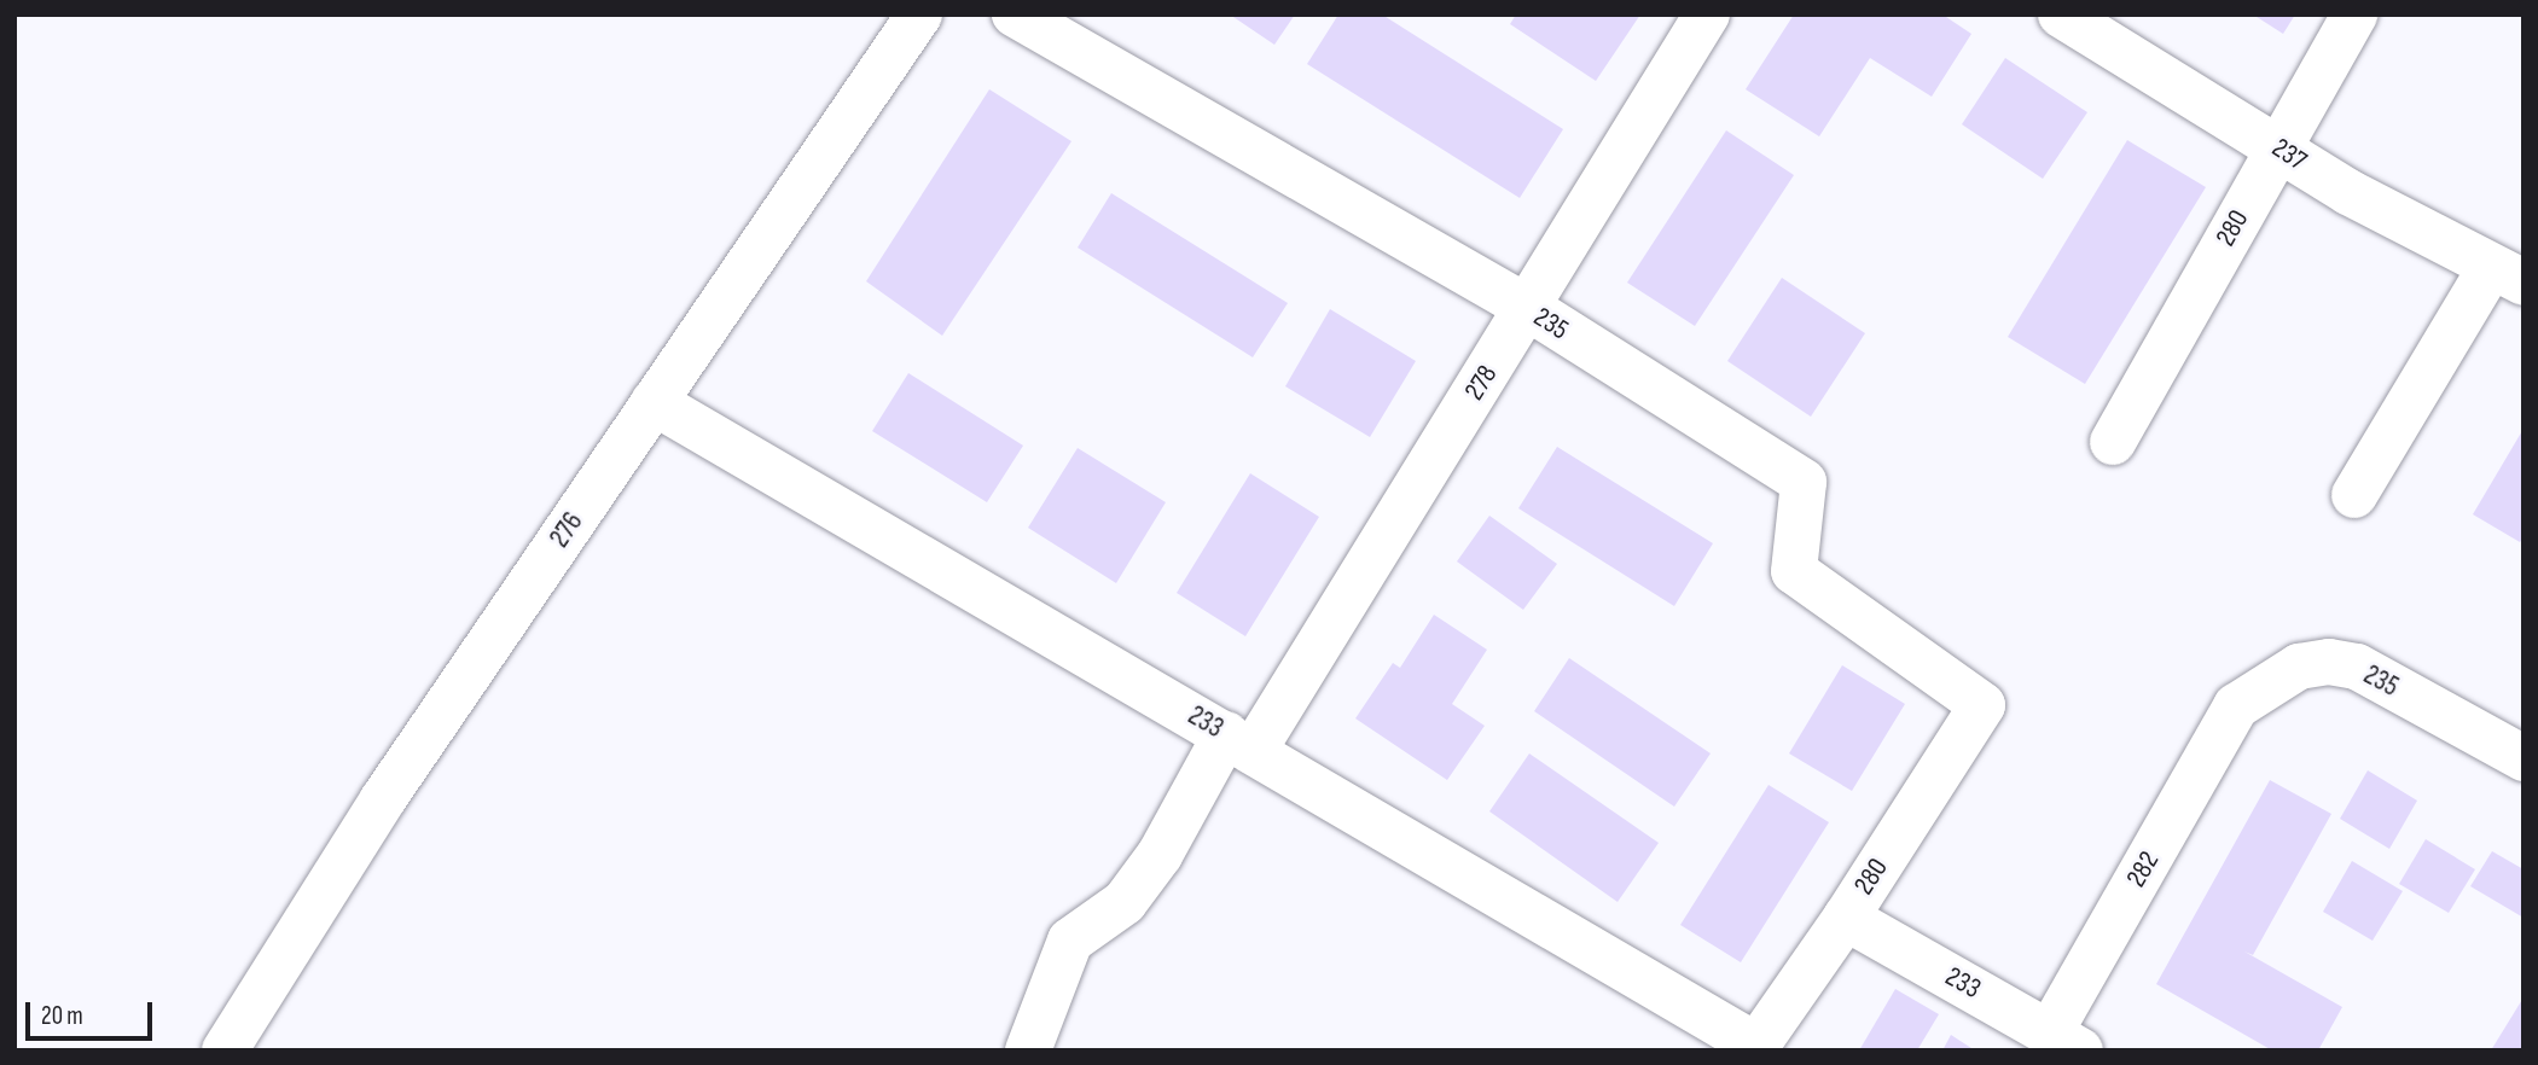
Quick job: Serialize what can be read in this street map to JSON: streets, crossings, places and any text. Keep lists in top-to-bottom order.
{
  "streets": {
    "street": [
      "237",
      "280",
      "235",
      "278",
      "276",
      "233",
      "282"
    ]
  },
  "crossings": [
    ["237", "280"],
    ["280", "235"],
    ["280", "233"],
    ["235", "278"],
    ["235", "282"],
    ["278", "233"],
    ["276", "233"],
    ["233", "282"]
  ],
  "scale_bar": "20 m"
}
